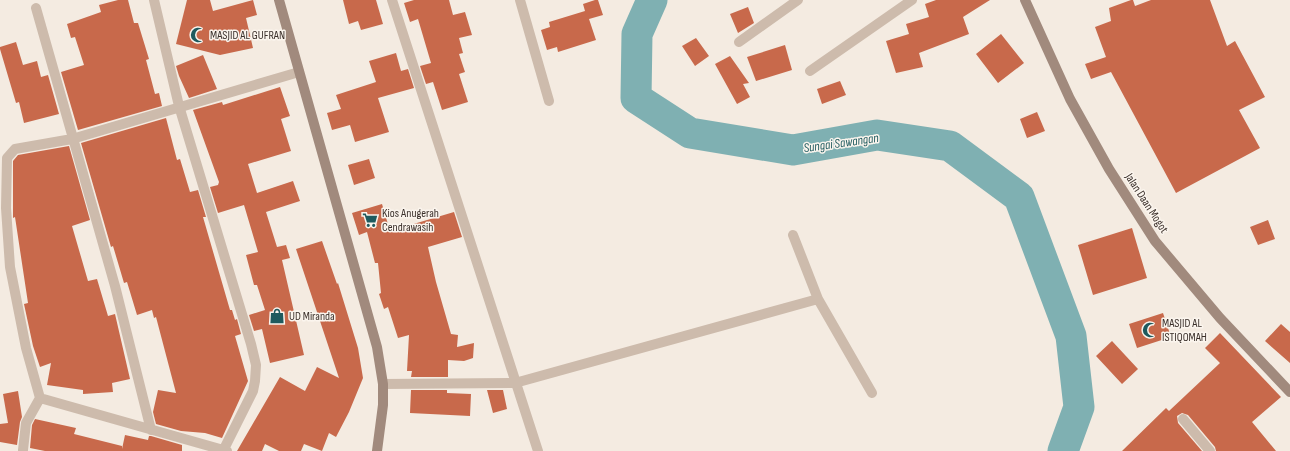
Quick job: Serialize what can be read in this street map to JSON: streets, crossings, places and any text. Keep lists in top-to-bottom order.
{
  "streets": {
    "main road": ["Jalan Daan Mogot"]
  },
  "water": ["Sungai Sawangan"],
  "places": {
    "mosque": ["MASJID AL GUFRAN", "MASJID AL ISTIQOMAH"],
    "supermarket": ["Kios Anugerah Cendrawasih"],
    "shop": ["UD Miranda"]
  }
}
